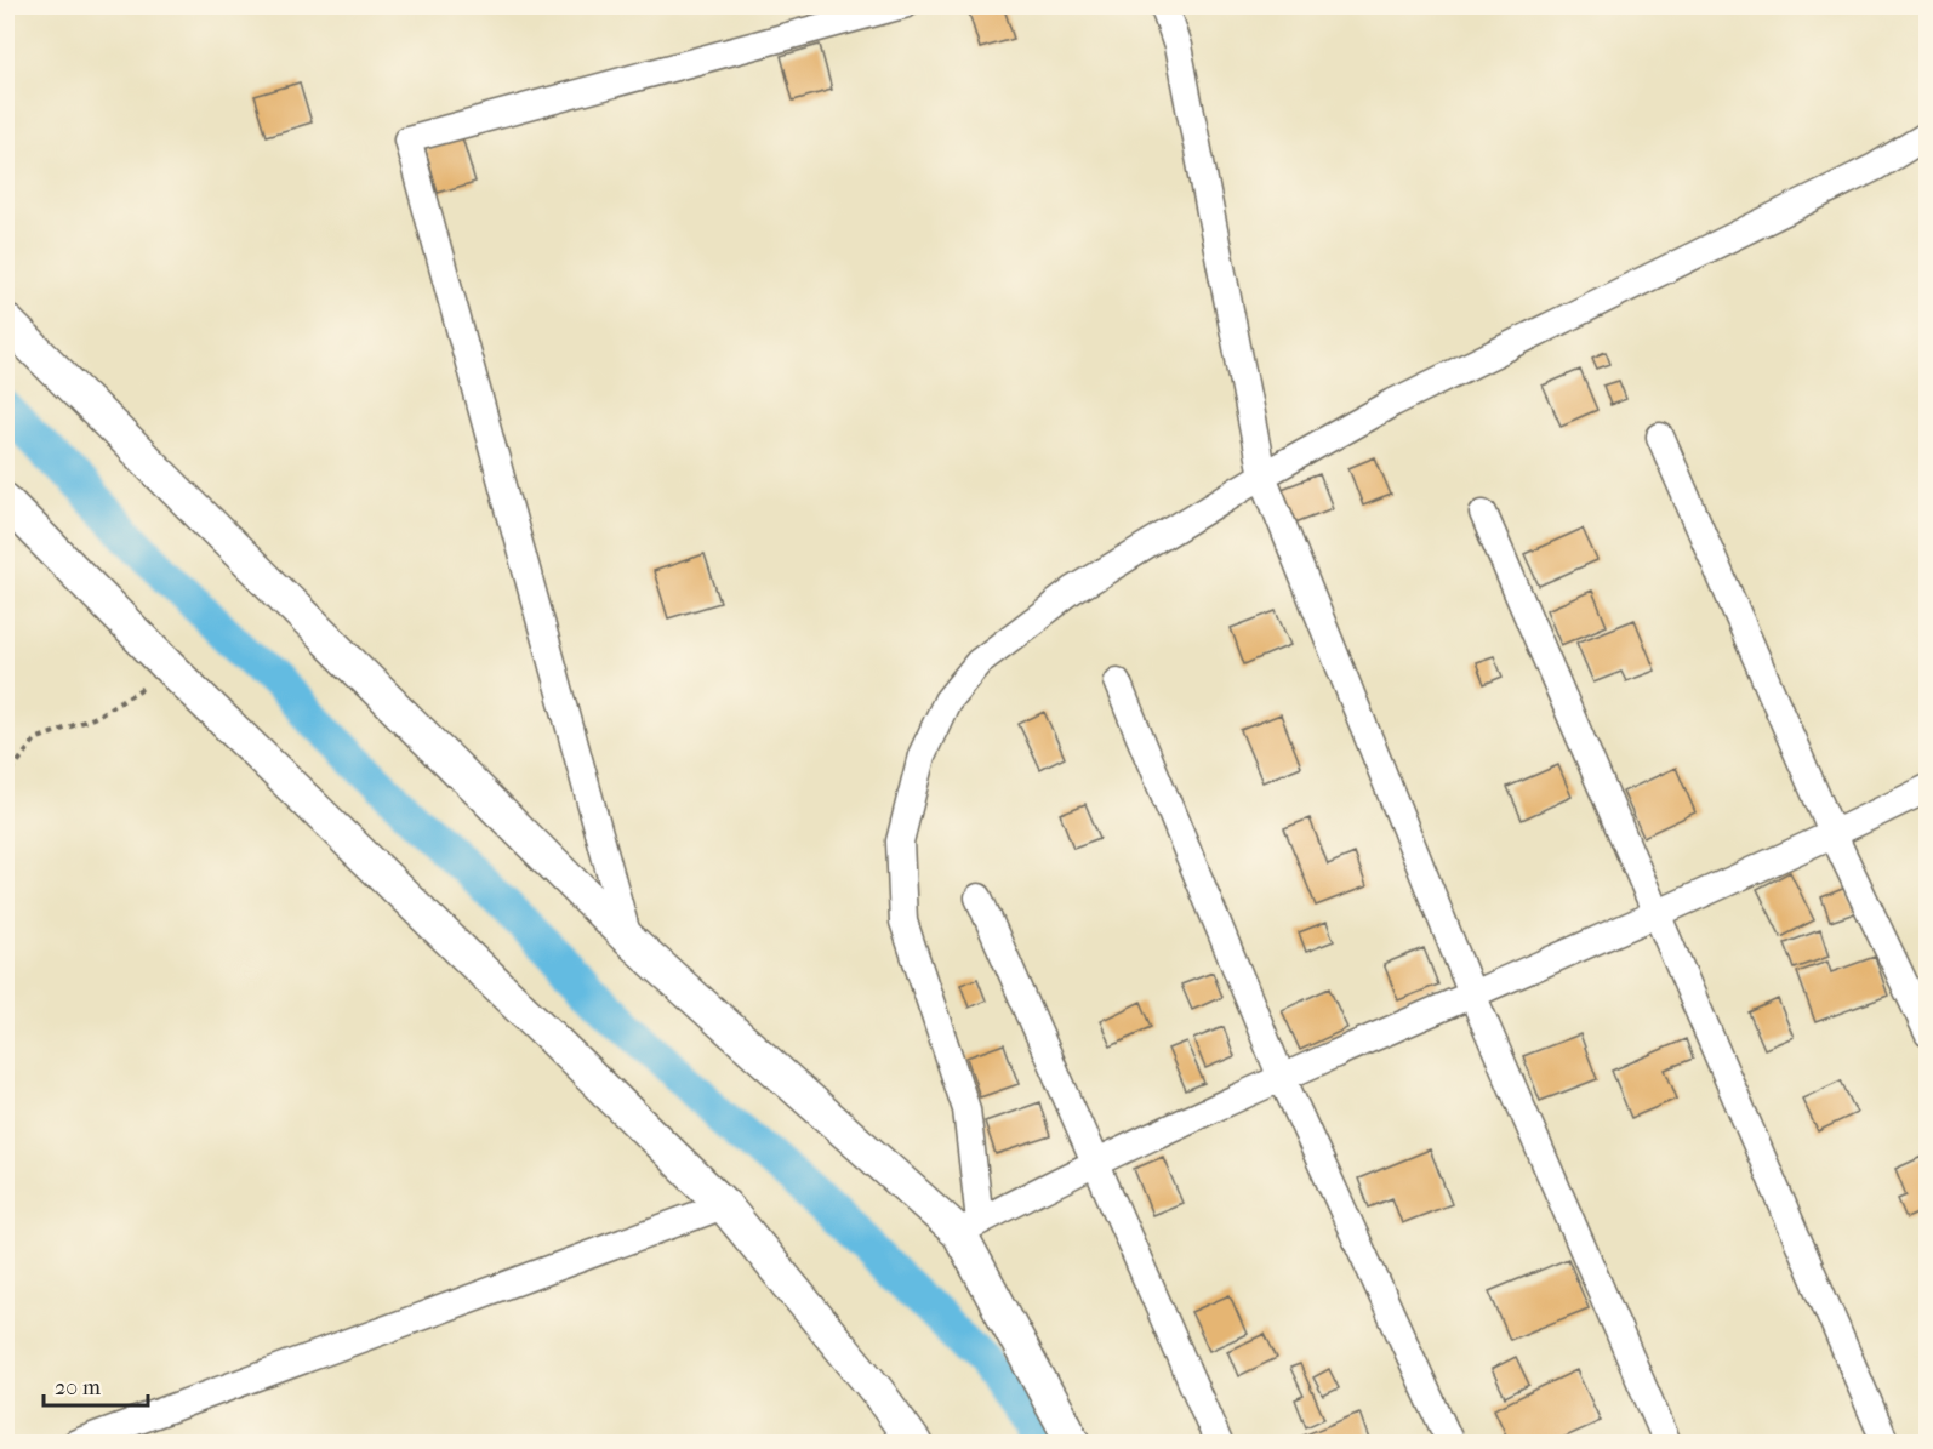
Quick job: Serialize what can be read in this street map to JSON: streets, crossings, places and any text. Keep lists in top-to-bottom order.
{
  "scale_bar": "20 m"
}
